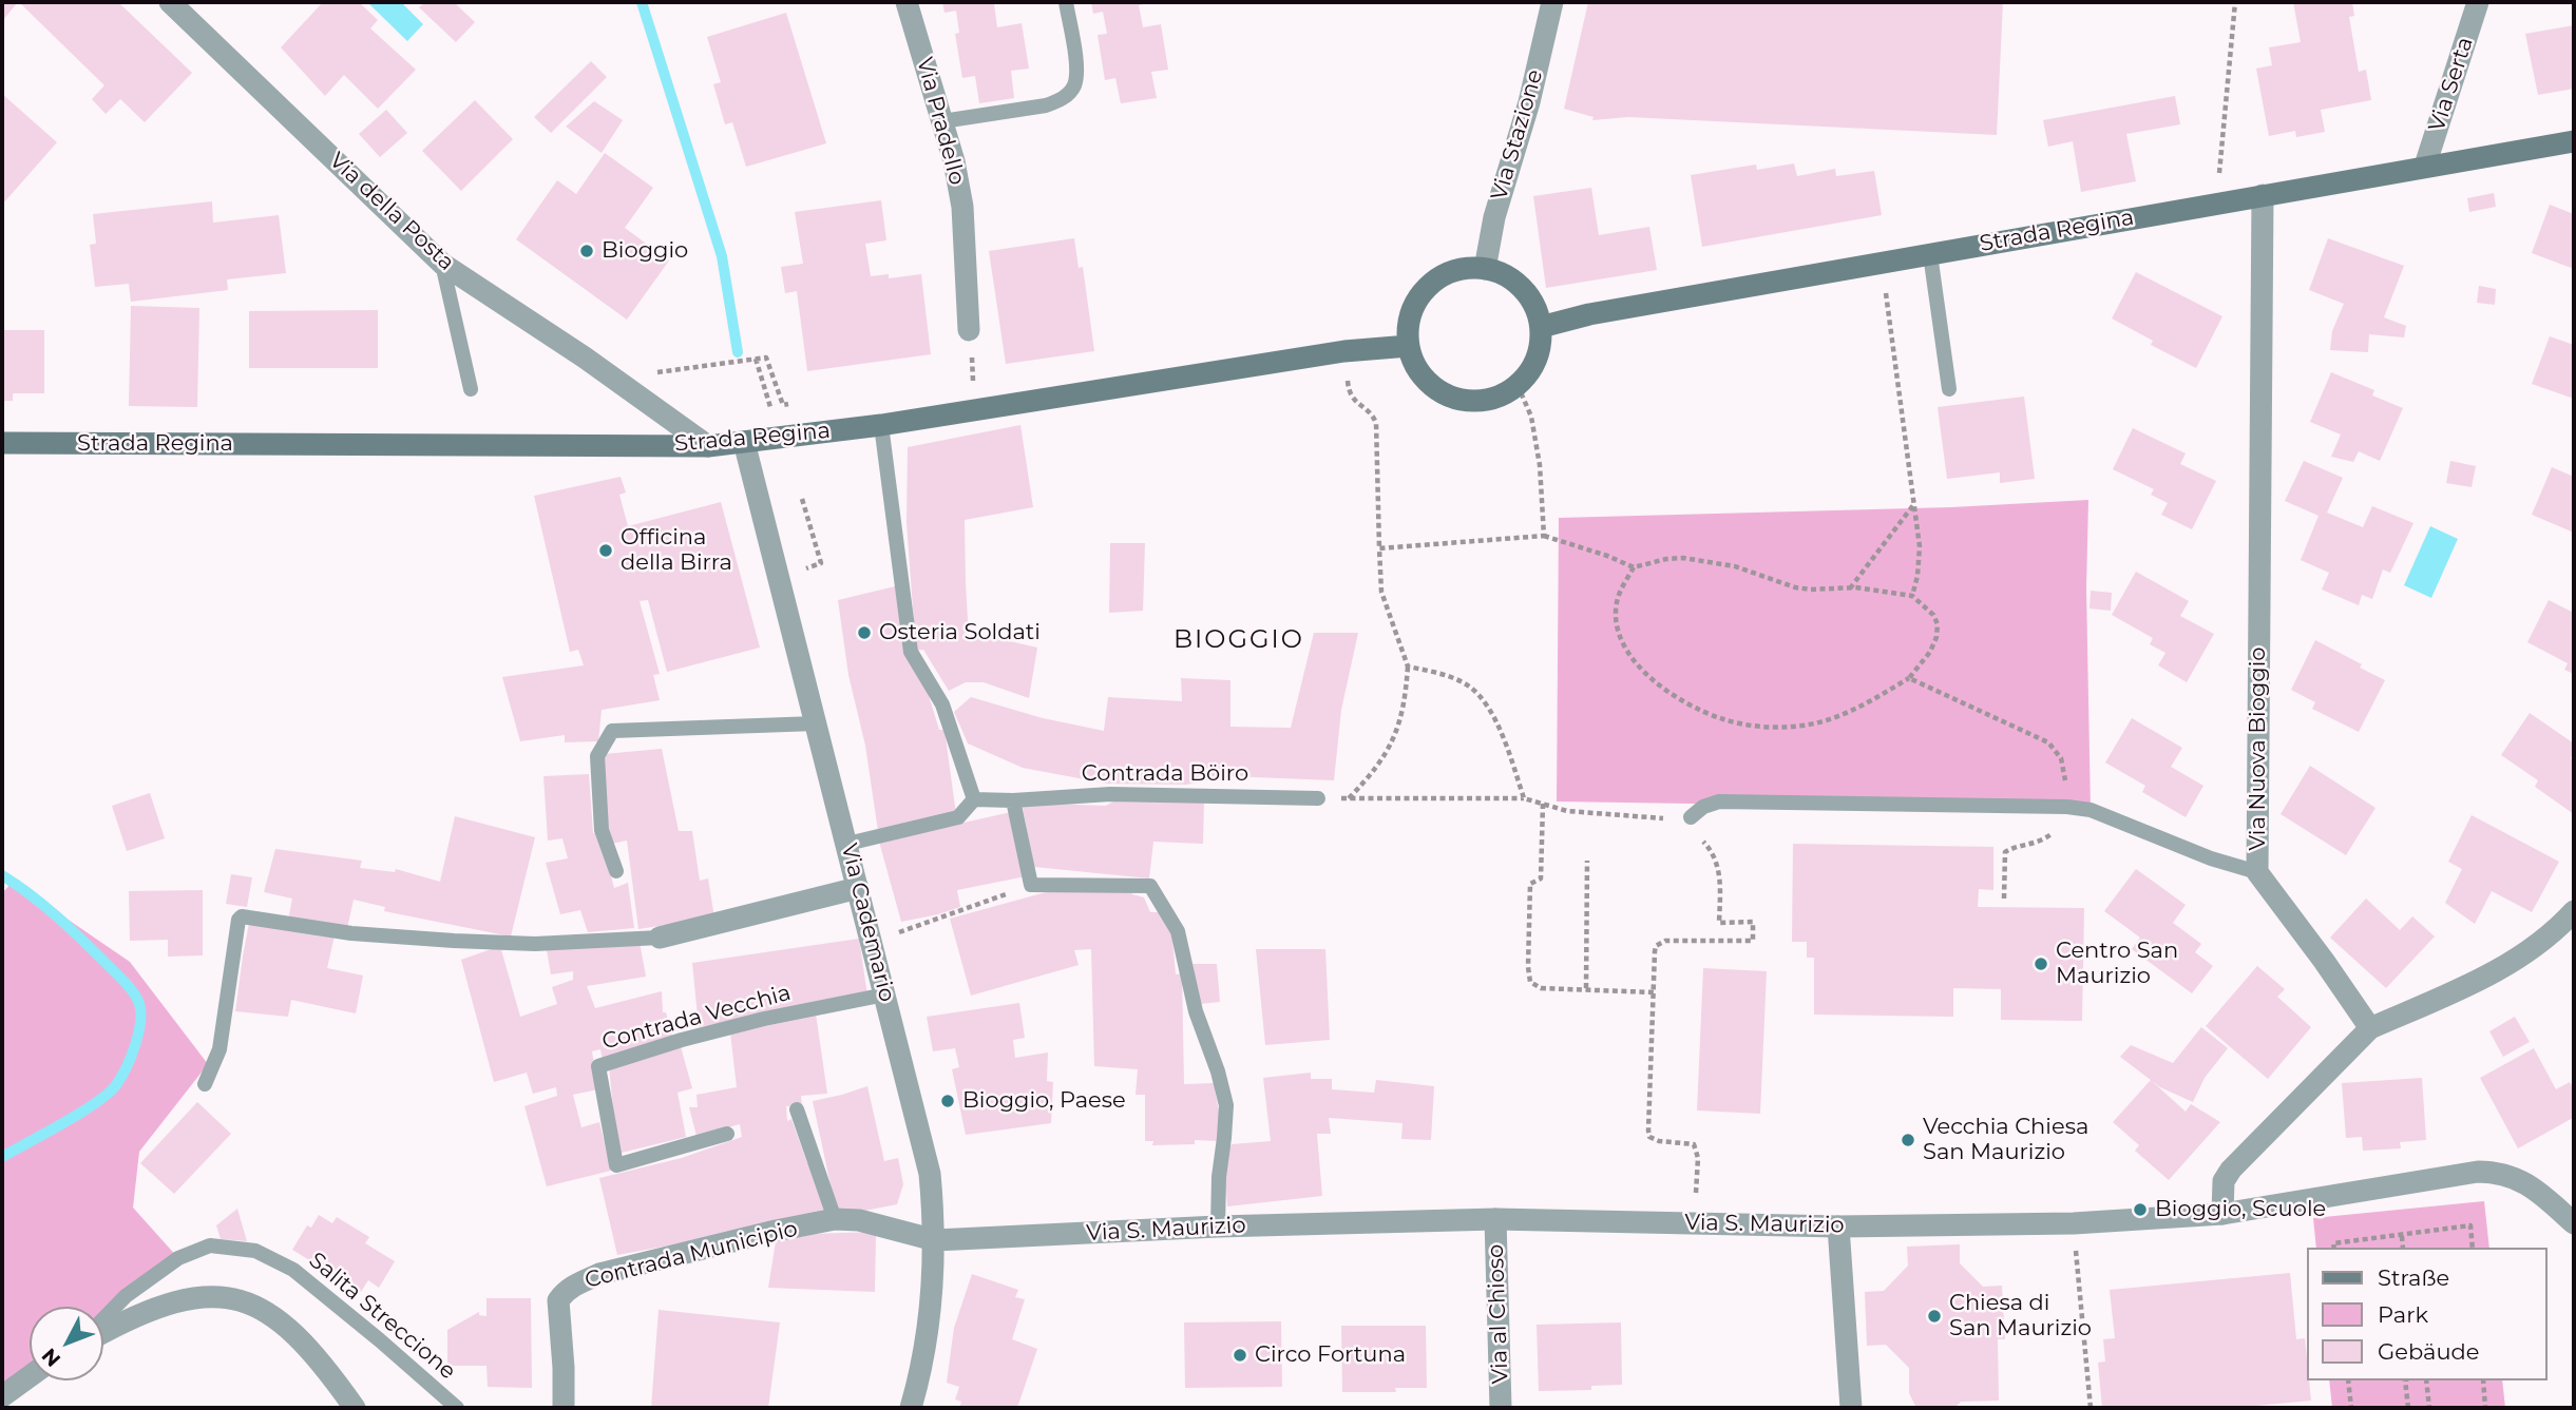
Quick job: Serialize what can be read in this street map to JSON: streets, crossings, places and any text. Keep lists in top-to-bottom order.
{
  "streets": {
    "main road": ["Strada Regina"],
    "street": [
      "Via Serta",
      "Via Pradello",
      "Via Stazione",
      "Via della Posta",
      "Via Nuova Bioggio",
      "Via Cademario",
      "Via S. Maurizio",
      "Contrada Municipio",
      "Via al Chioso"
    ],
    "lane": ["Contrada Böiro", "Contrada Vecchia", "Salita Streccione"]
  },
  "crossings": [
    ["Via Serta", "Strada Regina"],
    ["Via Stazione", "Strada Regina"],
    ["Via della Posta", "Strada Regina"],
    ["Strada Regina", "Via Nuova Bioggio"],
    ["Strada Regina", "Via Cademario"],
    ["Via Cademario", "Contrada Vecchia"],
    ["Via Cademario", "Via S. Maurizio"],
    ["Via Cademario", "Contrada Municipio"],
    ["Via S. Maurizio", "Contrada Municipio"],
    ["Via S. Maurizio", "Via al Chioso"]
  ],
  "districts": ["BIOGGIO"],
  "places": [
    "Bioggio",
    "Officina della Birra",
    "Osteria Soldati",
    "Centro San Maurizio",
    "Bioggio, Paese",
    "Vecchia Chiesa San Maurizio",
    "Bioggio, Scuole",
    "Chiesa di San Maurizio",
    "Circo Fortuna"
  ],
  "legend": ["Straße", "Park", "Gebäude"],
  "north": "bottom left"
}
